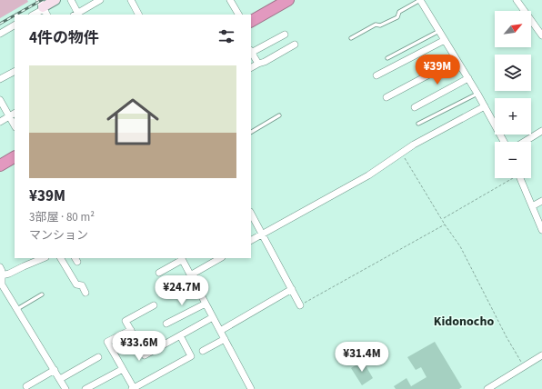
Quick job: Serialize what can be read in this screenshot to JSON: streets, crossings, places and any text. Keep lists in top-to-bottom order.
{
  "districts": ["Kidonocho"],
  "north": "top right",
  "page": {
    "map_buttons": ["+", "−"],
    "heading": "4件の物件",
    "price": [
      "¥39M",
      "¥24.7M",
      "¥33.6M",
      "¥31.4M"
    ],
    "list": [
      {
        "name": "¥39M",
        "note": "3部屋 · 80 m² · マンション"
      }
    ]
  }
}
